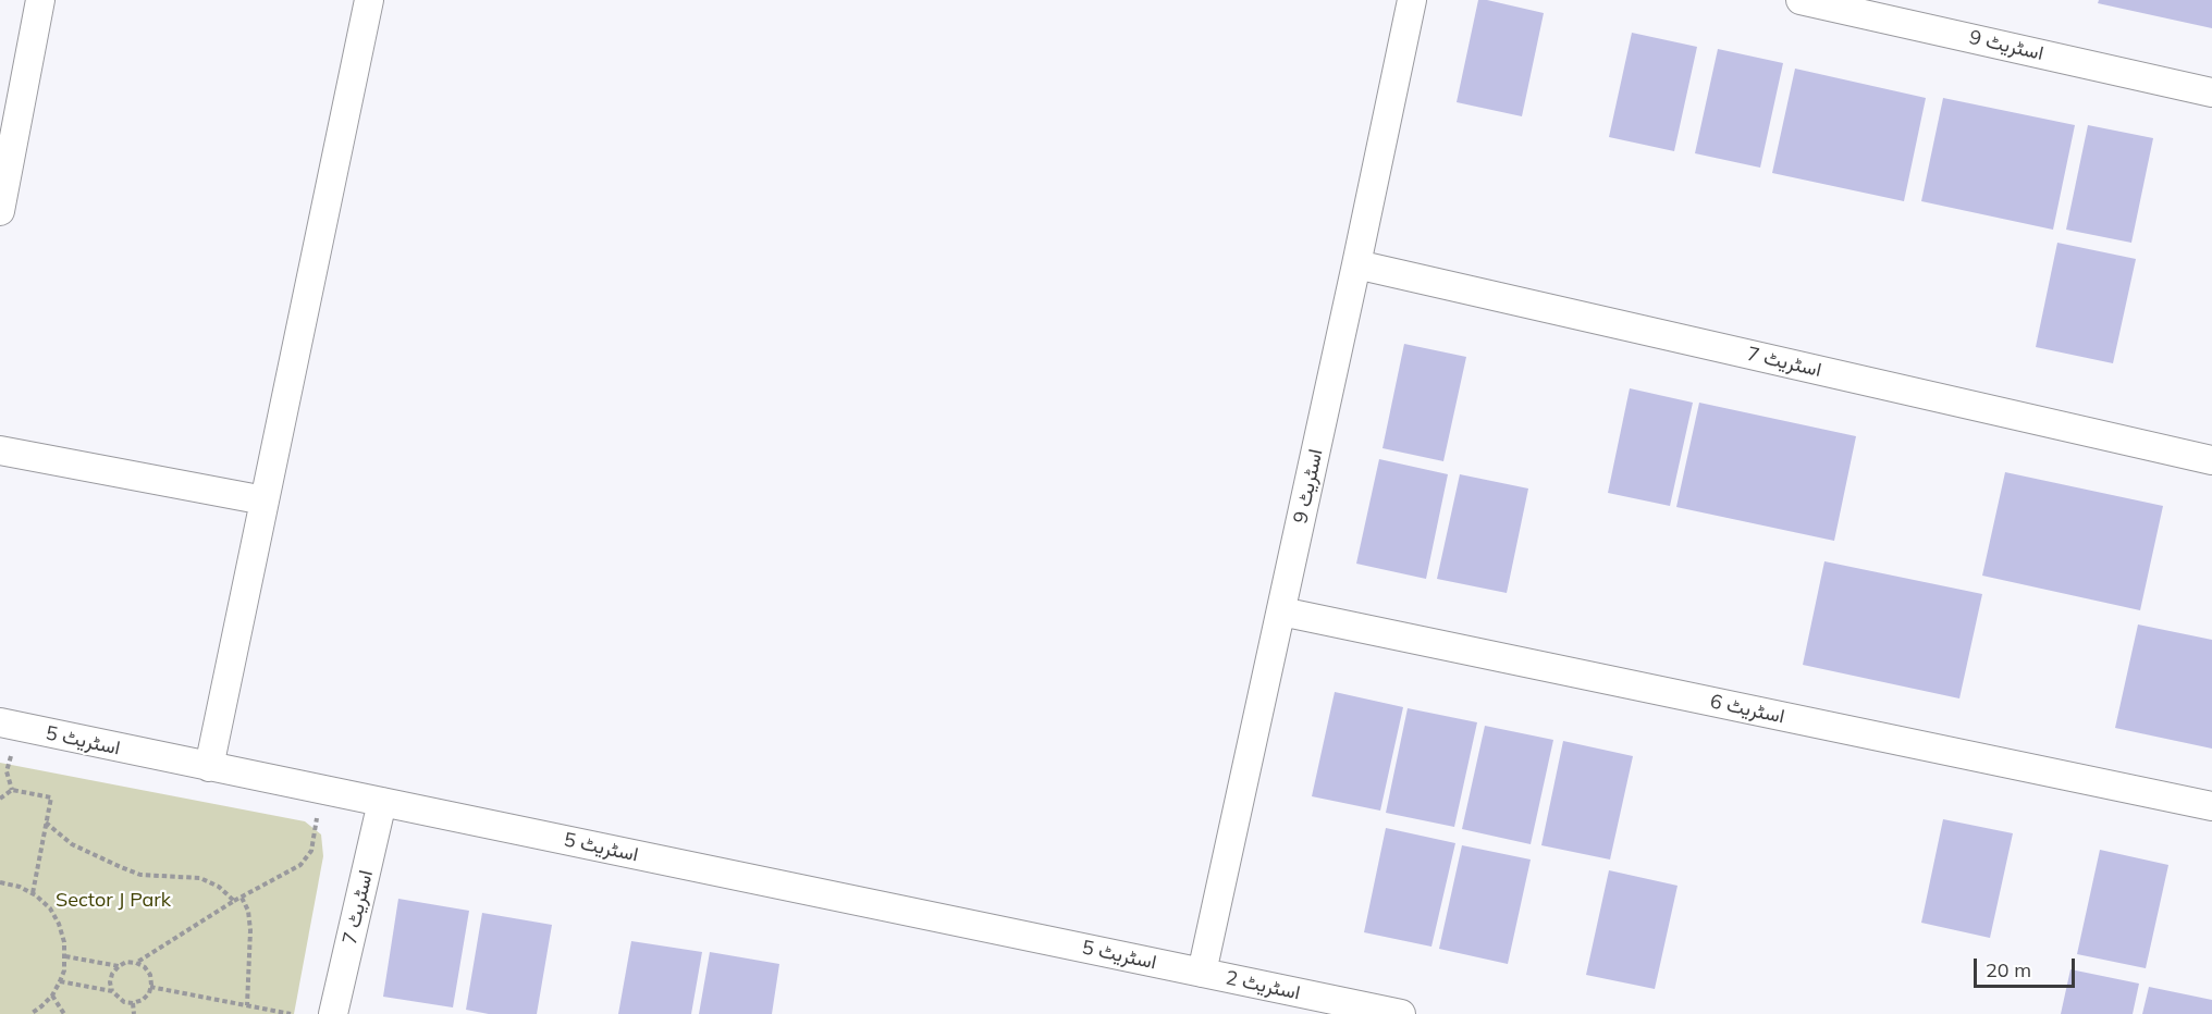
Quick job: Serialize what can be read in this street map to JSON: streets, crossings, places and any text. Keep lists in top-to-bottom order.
{
  "streets": {
    "street": [
      "اسٹریٹ 9",
      "اسٹریٹ 7",
      "اسٹریٹ 6",
      "اسٹریٹ 5",
      "اسٹریٹ 2"
    ]
  },
  "crossings": [
    ["اسٹریٹ 9", "اسٹریٹ 7"],
    ["اسٹریٹ 9", "اسٹریٹ 6"],
    ["اسٹریٹ 9", "اسٹریٹ 5"],
    ["اسٹریٹ 9", "اسٹریٹ 2"],
    ["اسٹریٹ 7", "اسٹریٹ 5"],
    ["اسٹریٹ 5", "اسٹریٹ 2"]
  ],
  "parks": ["Sector J Park"],
  "scale_bar": "20 m"
}
